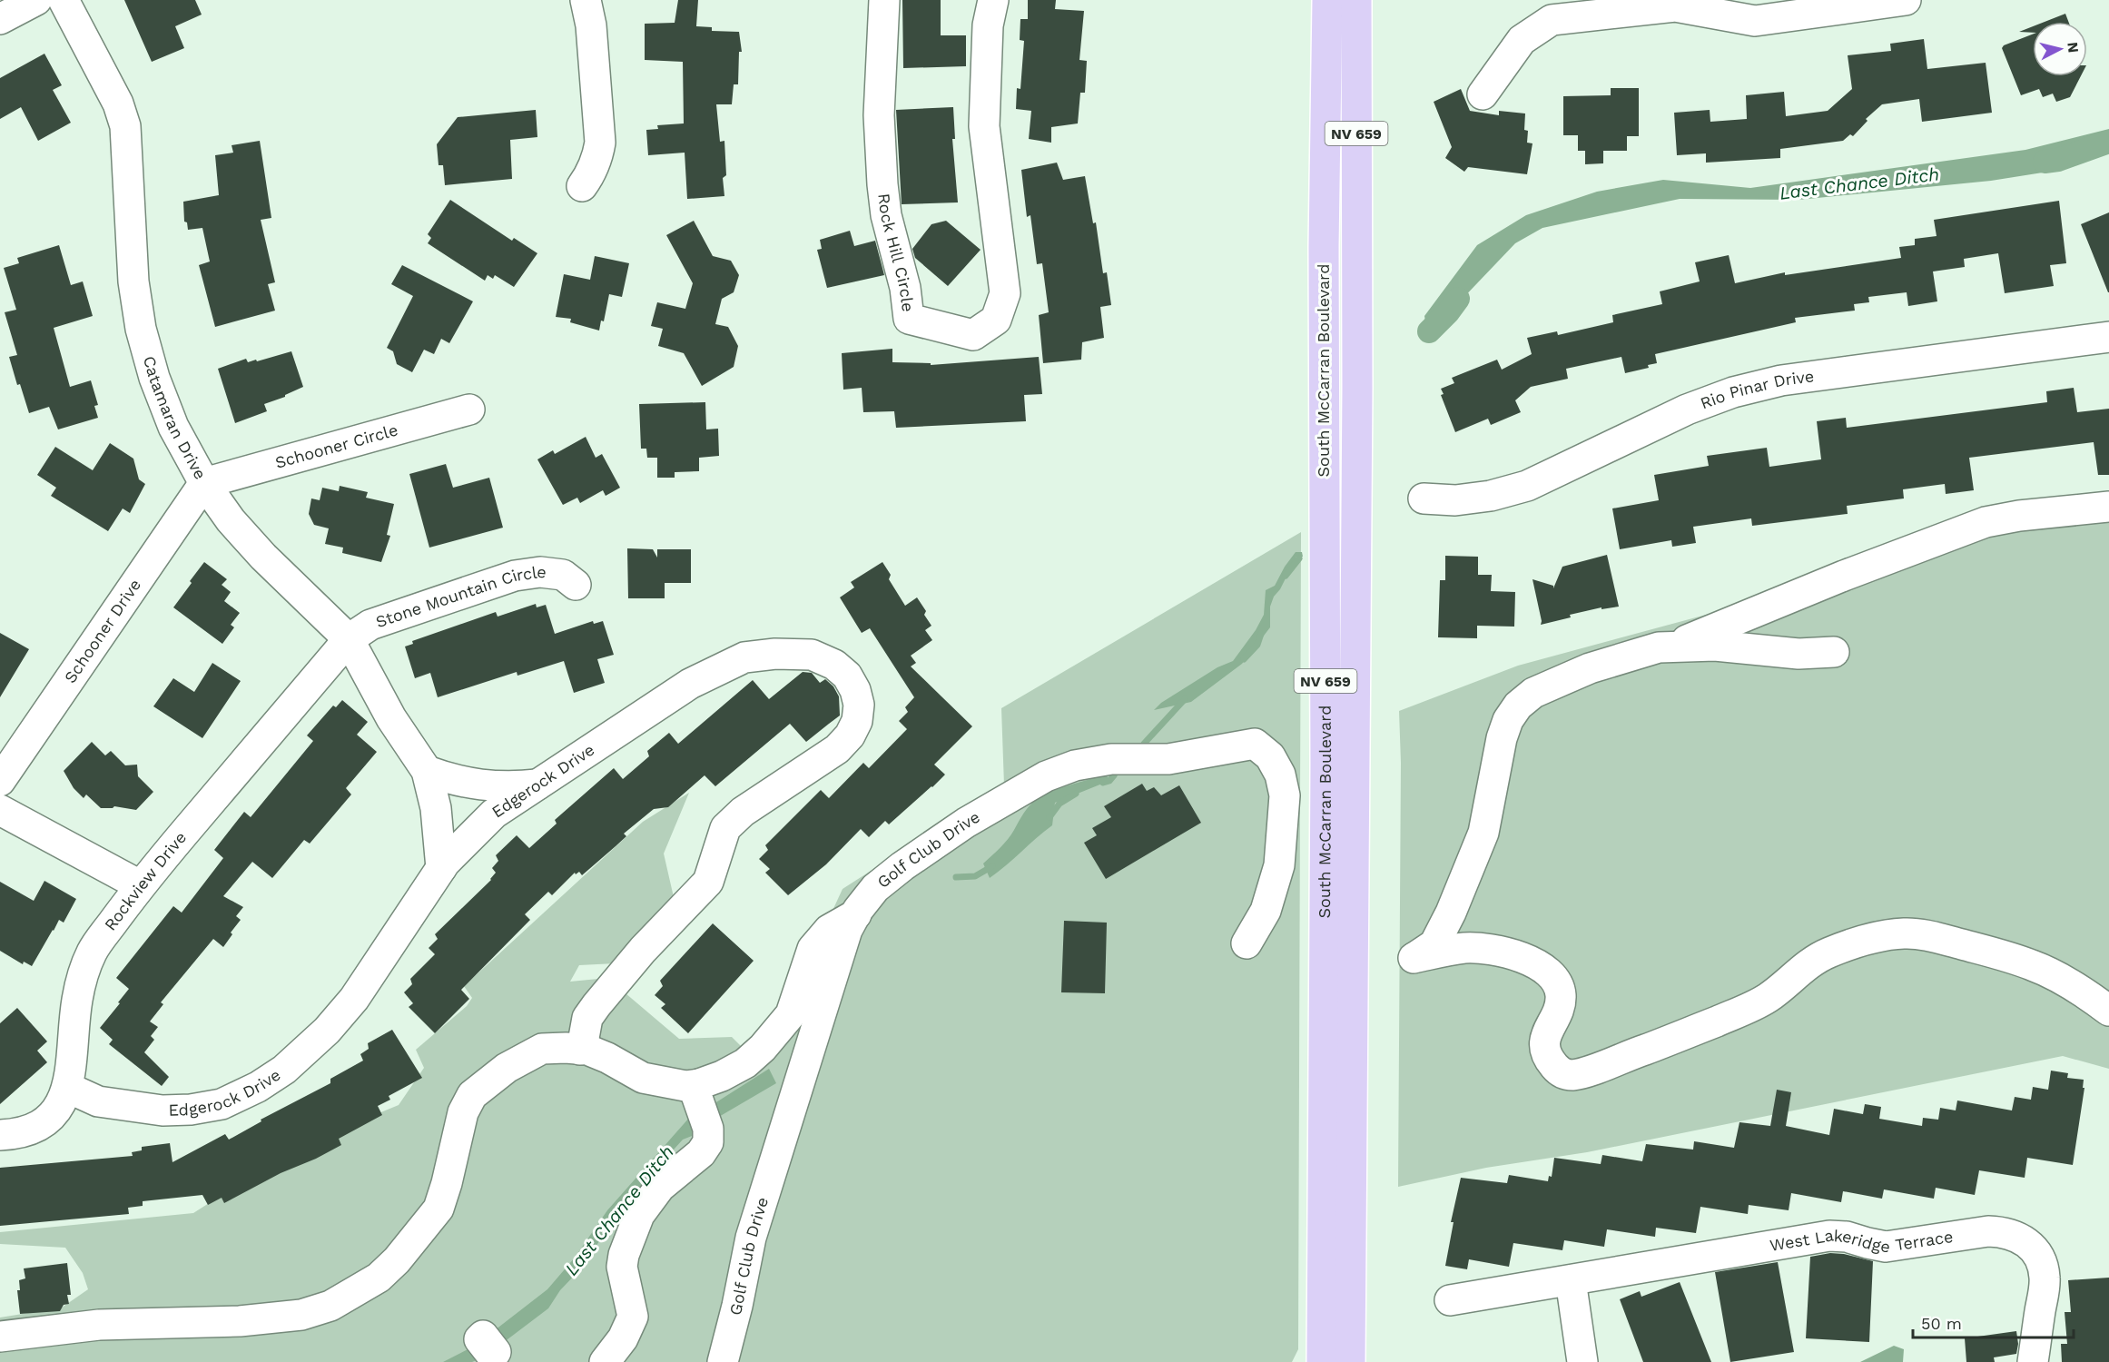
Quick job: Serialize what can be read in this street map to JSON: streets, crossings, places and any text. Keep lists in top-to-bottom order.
{
  "streets": {
    "main road": ["NV 659", "South McCarran Boulevard"],
    "street": [
      "Rock Hill Circle",
      "Rio Pinar Drive",
      "Catamaran Drive",
      "Schooner Circle",
      "Stone Mountain Circle",
      "Schooner Drive",
      "Edgerock Drive",
      "Golf Club Drive",
      "Rockview Drive",
      "West Lakeridge Terrace"
    ]
  },
  "crossings": [
    ["Catamaran Drive", "Schooner Circle"],
    ["Catamaran Drive", "Stone Mountain Circle"],
    ["Catamaran Drive", "Schooner Drive"],
    ["Catamaran Drive", "Edgerock Drive"],
    ["Catamaran Drive", "Rockview Drive"],
    ["Schooner Circle", "Schooner Drive"],
    ["Stone Mountain Circle", "Rockview Drive"],
    ["Edgerock Drive", "Rockview Drive"]
  ],
  "water": ["Last Chance Ditch"],
  "scale_bar": "50 m",
  "north": "right"
}
